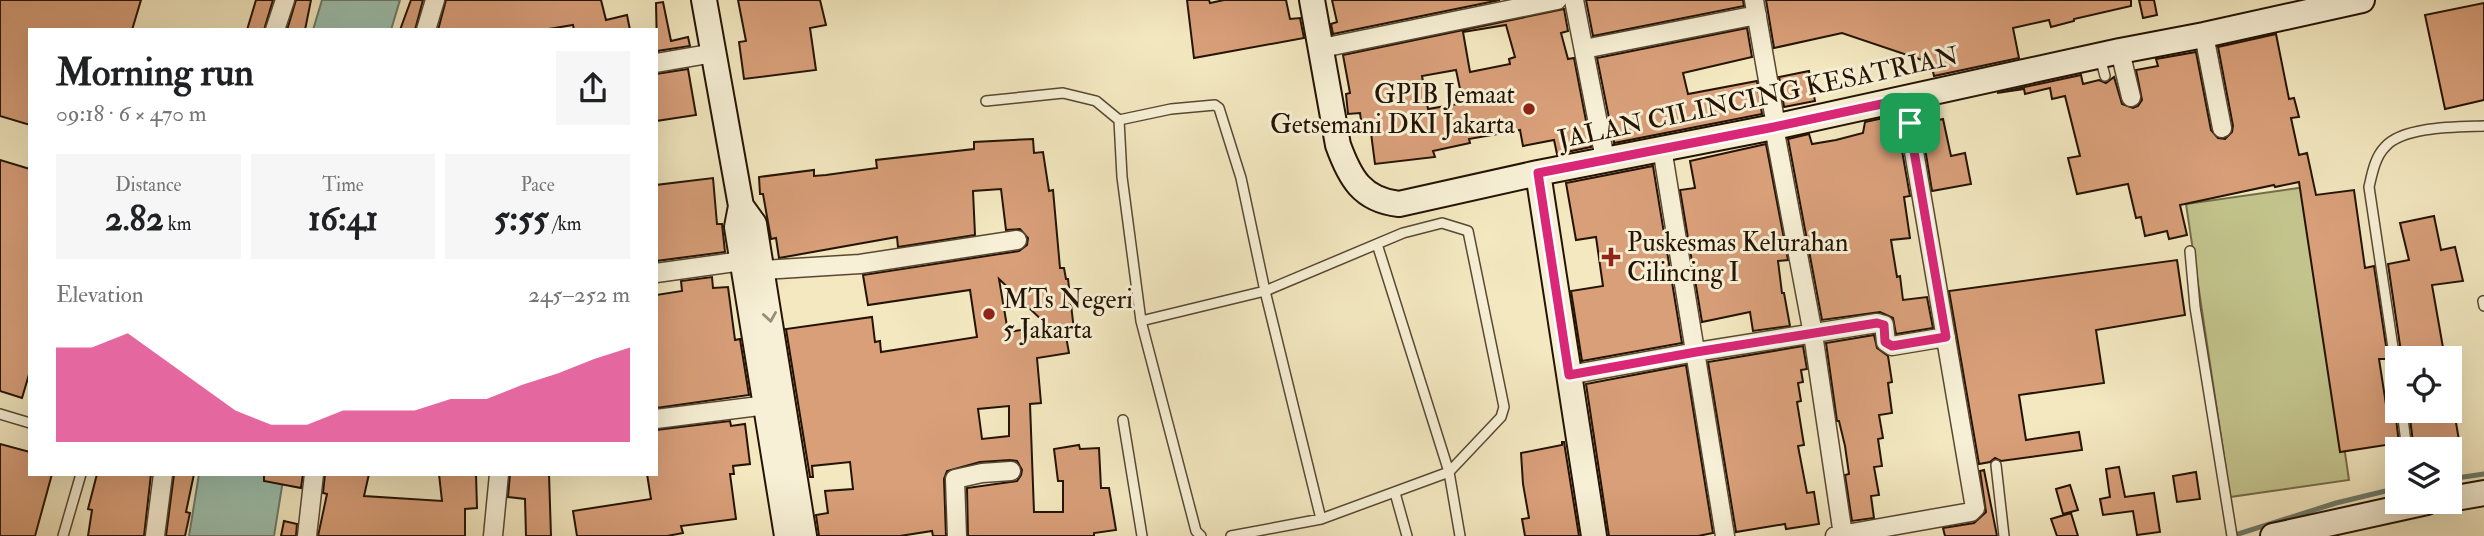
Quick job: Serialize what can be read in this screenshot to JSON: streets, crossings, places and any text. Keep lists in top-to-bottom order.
{
  "streets": {
    "street": ["JALAN CILINCING KESATRIAN"]
  },
  "places": {
    "other": ["GPIB Jemaat Getsemani DKI Jakarta", "MTs Negeri 5 Jakarta"],
    "health": ["Puskesmas Kelurahan Cilincing I"]
  },
  "page": {
    "heading": ["Morning run", "09:18 · 6 × 470 m"],
    "stats": [
      ["Distance", "2.82 km"],
      ["Time", "16:41"],
      ["Pace", "5:55 /km"]
    ],
    "chart": ["Elevation", "245–252 m"]
  }
}
